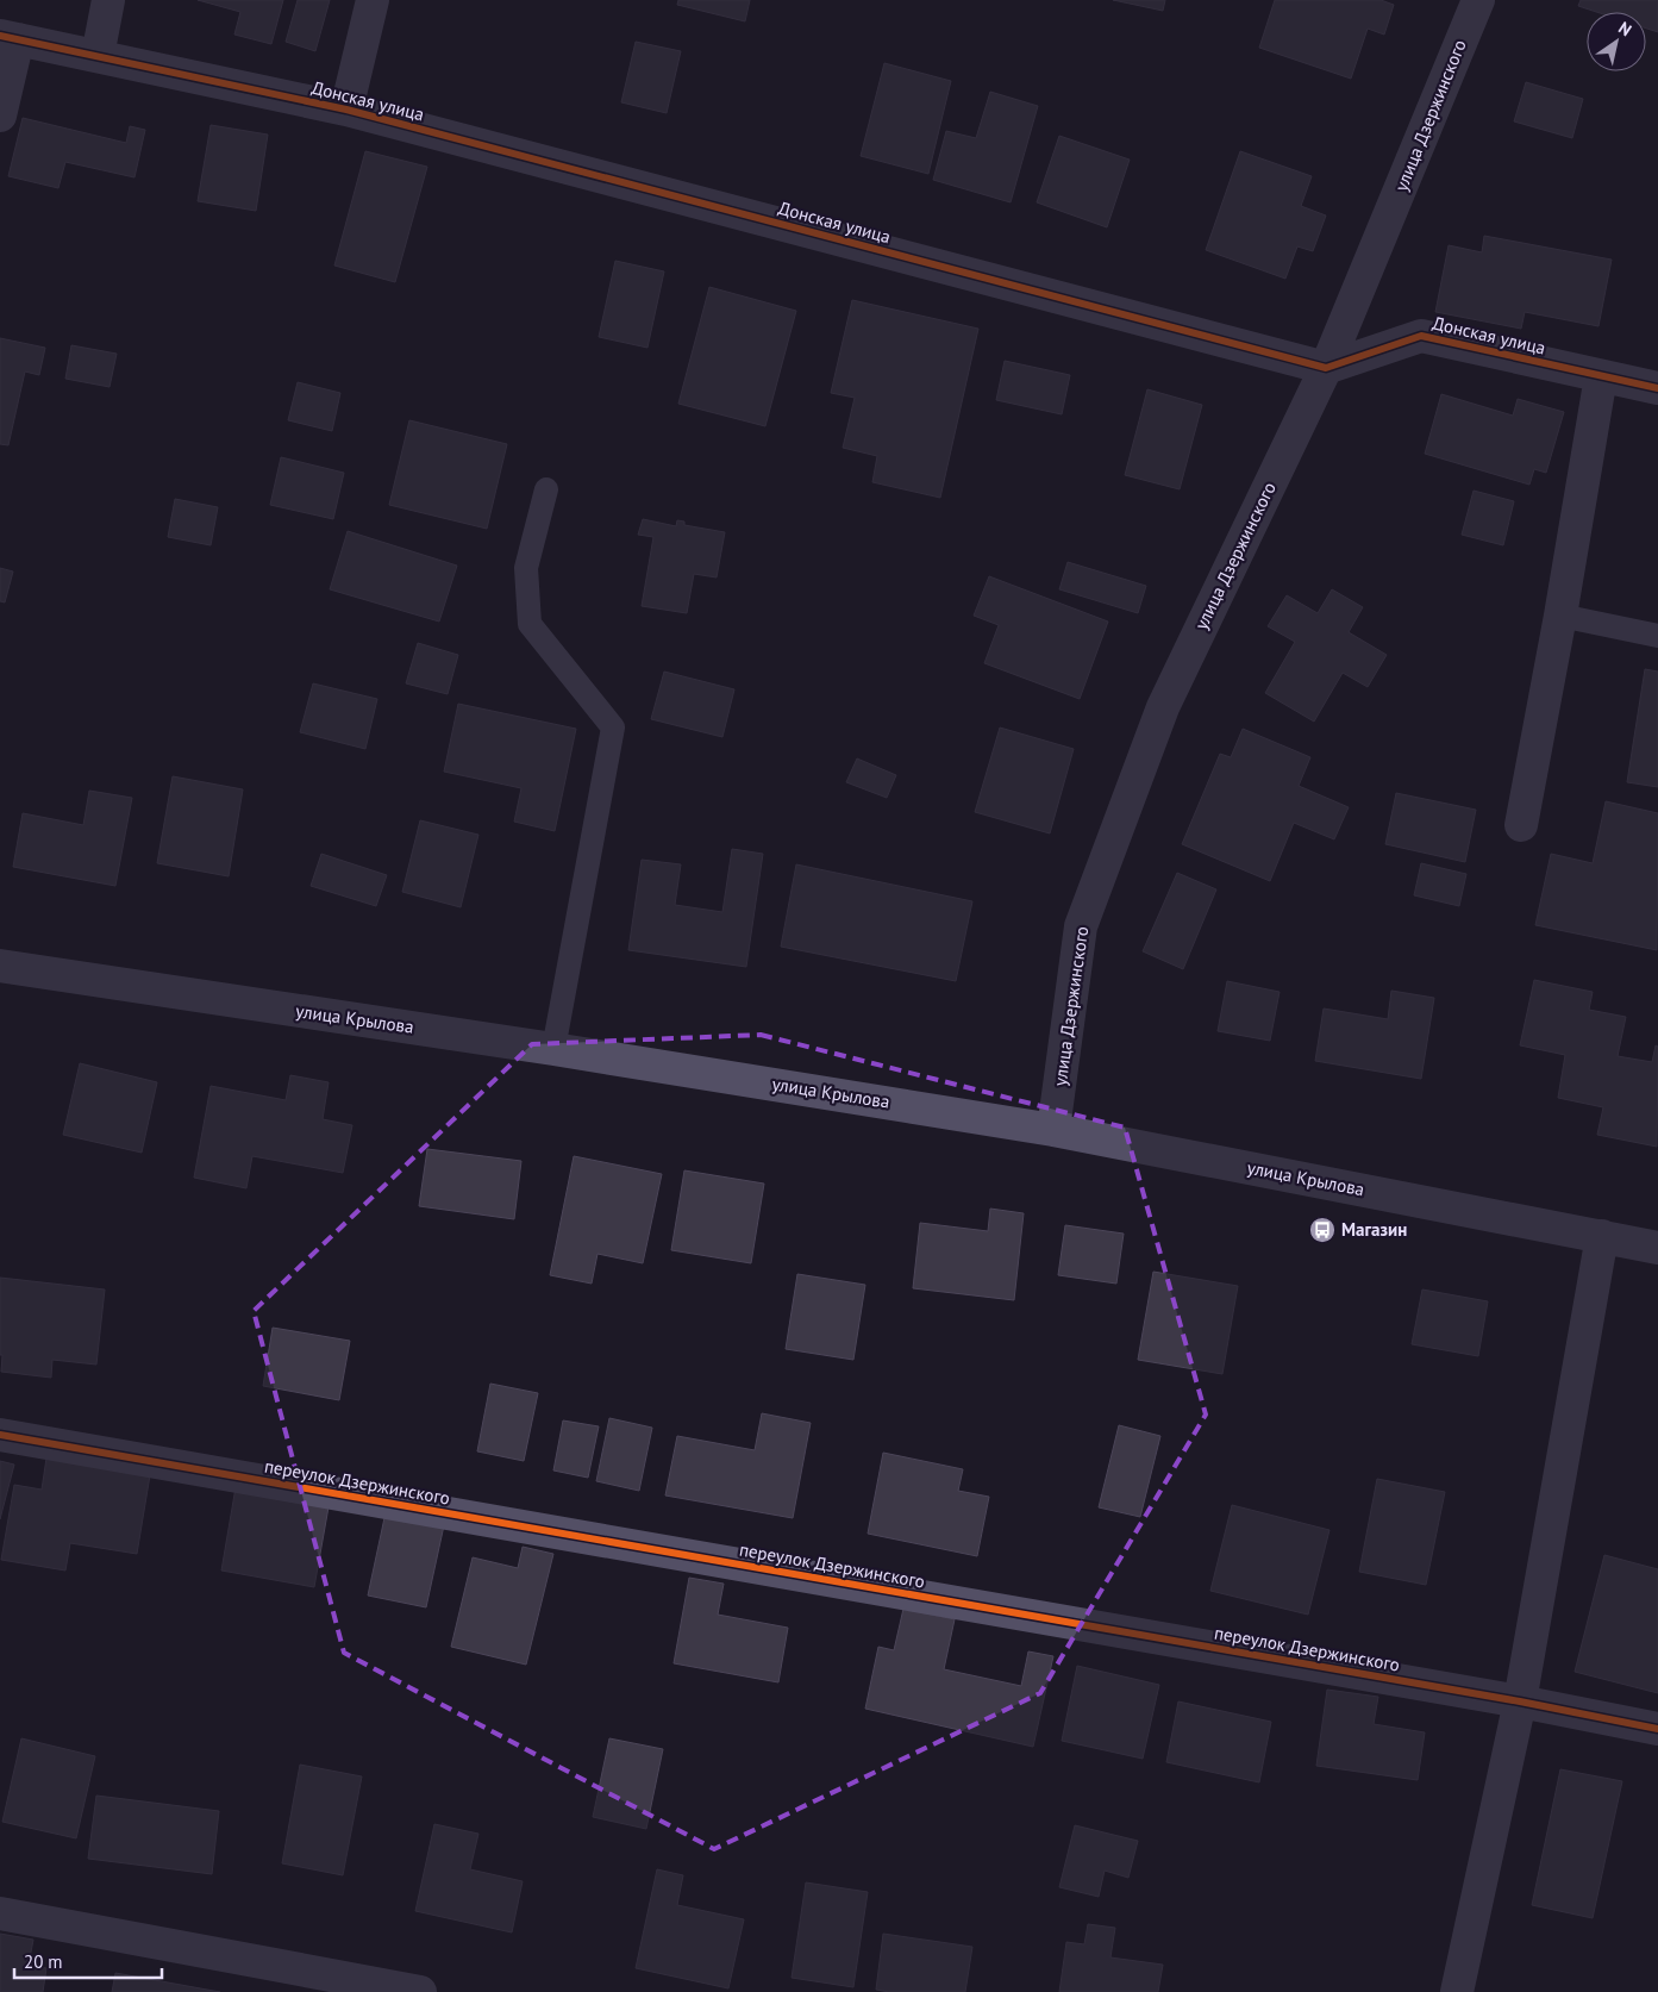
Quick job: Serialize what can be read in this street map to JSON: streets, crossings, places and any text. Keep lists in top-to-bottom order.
{
  "streets": {
    "street": [
      "Донская улица",
      "улица Дзержинского",
      "улица Крылова",
      "переулок Дзержинского"
    ]
  },
  "crossings": [
    ["Донская улица", "улица Дзержинского"],
    ["улица Дзержинского", "улица Крылова"]
  ],
  "places": {
    "bus stop": ["Магазин"]
  },
  "scale_bar": "20 m",
  "north": "top right"
}
